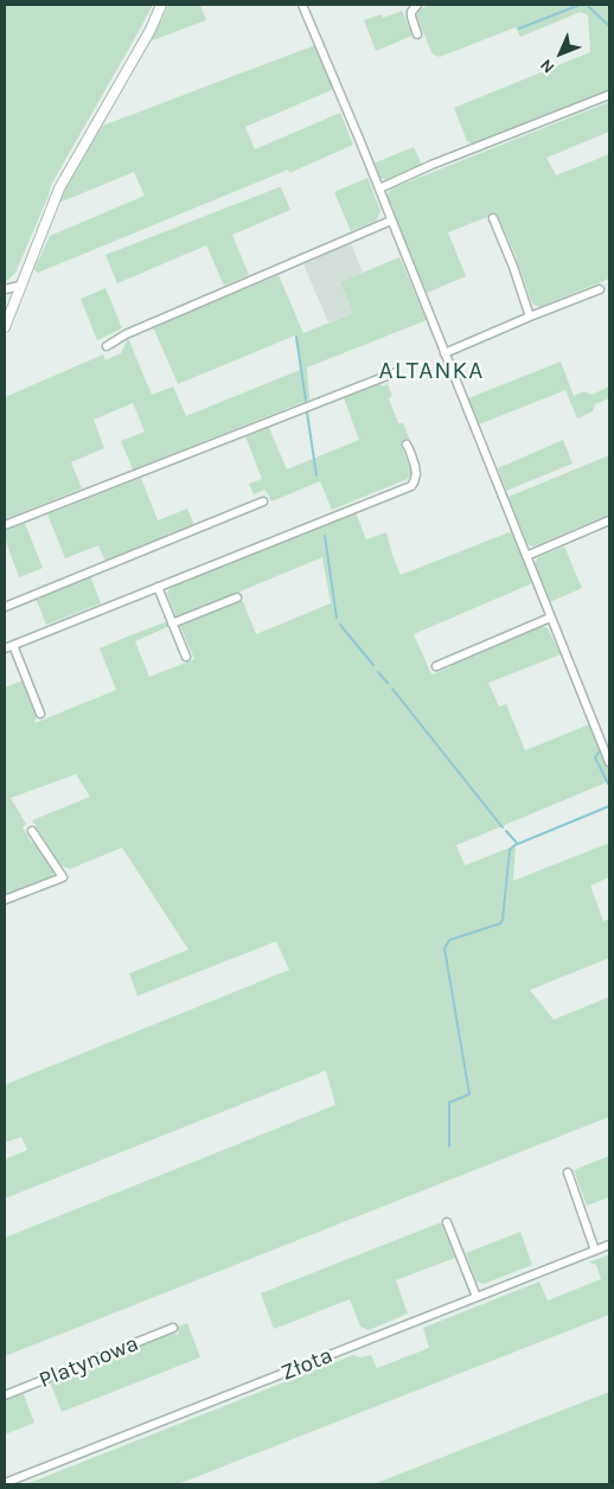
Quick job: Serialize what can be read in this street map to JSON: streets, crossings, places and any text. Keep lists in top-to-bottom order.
{
  "streets": {
    "street": ["Platynowa", "Złota"]
  },
  "districts": ["ALTANKA"],
  "north": "bottom left"
}
